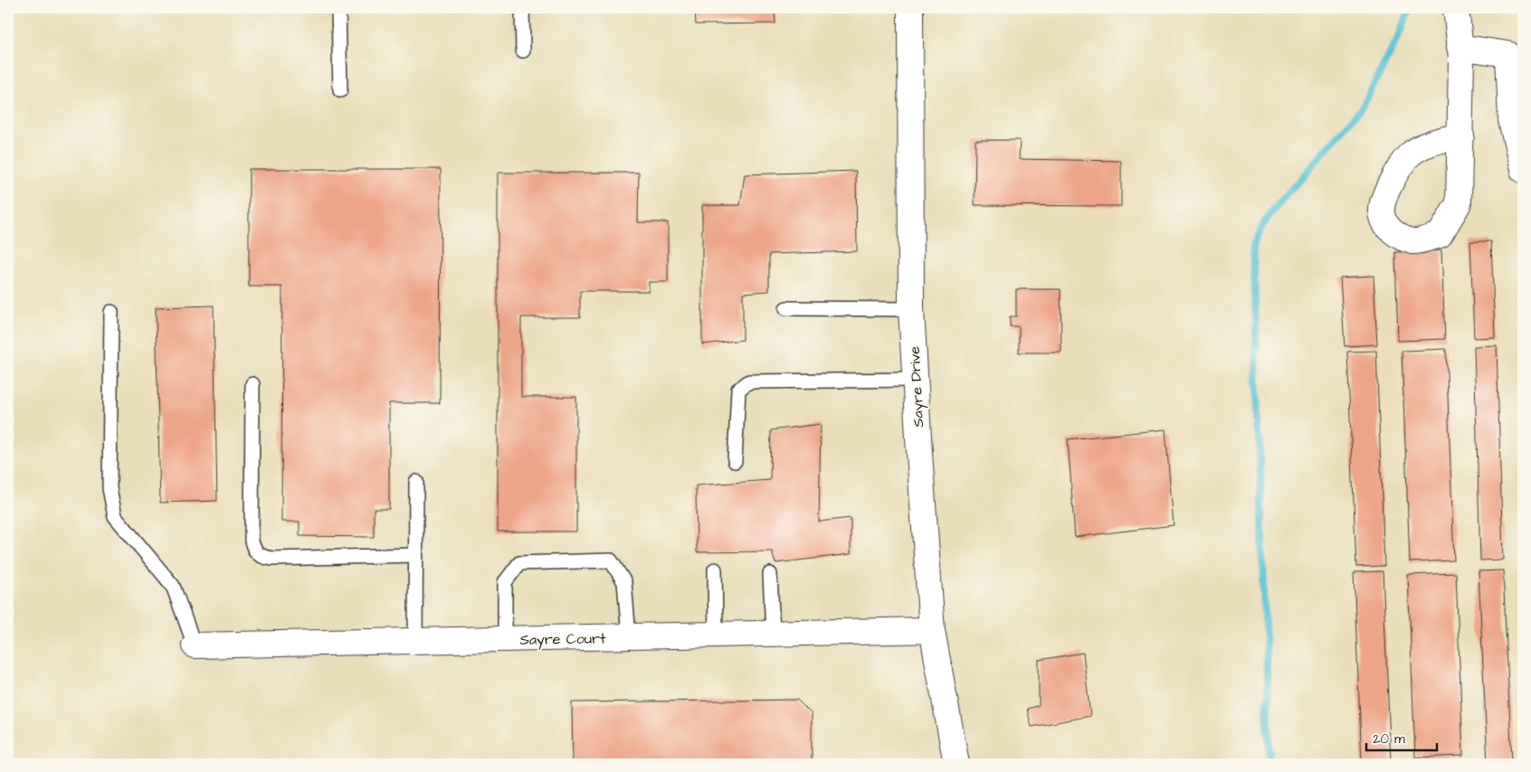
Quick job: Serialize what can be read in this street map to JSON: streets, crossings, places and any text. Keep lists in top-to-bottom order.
{
  "streets": {
    "street": ["Sayre Drive", "Sayre Court"]
  },
  "crossings": [
    ["Sayre Drive", "Sayre Court"]
  ],
  "scale_bar": "20 m"
}
